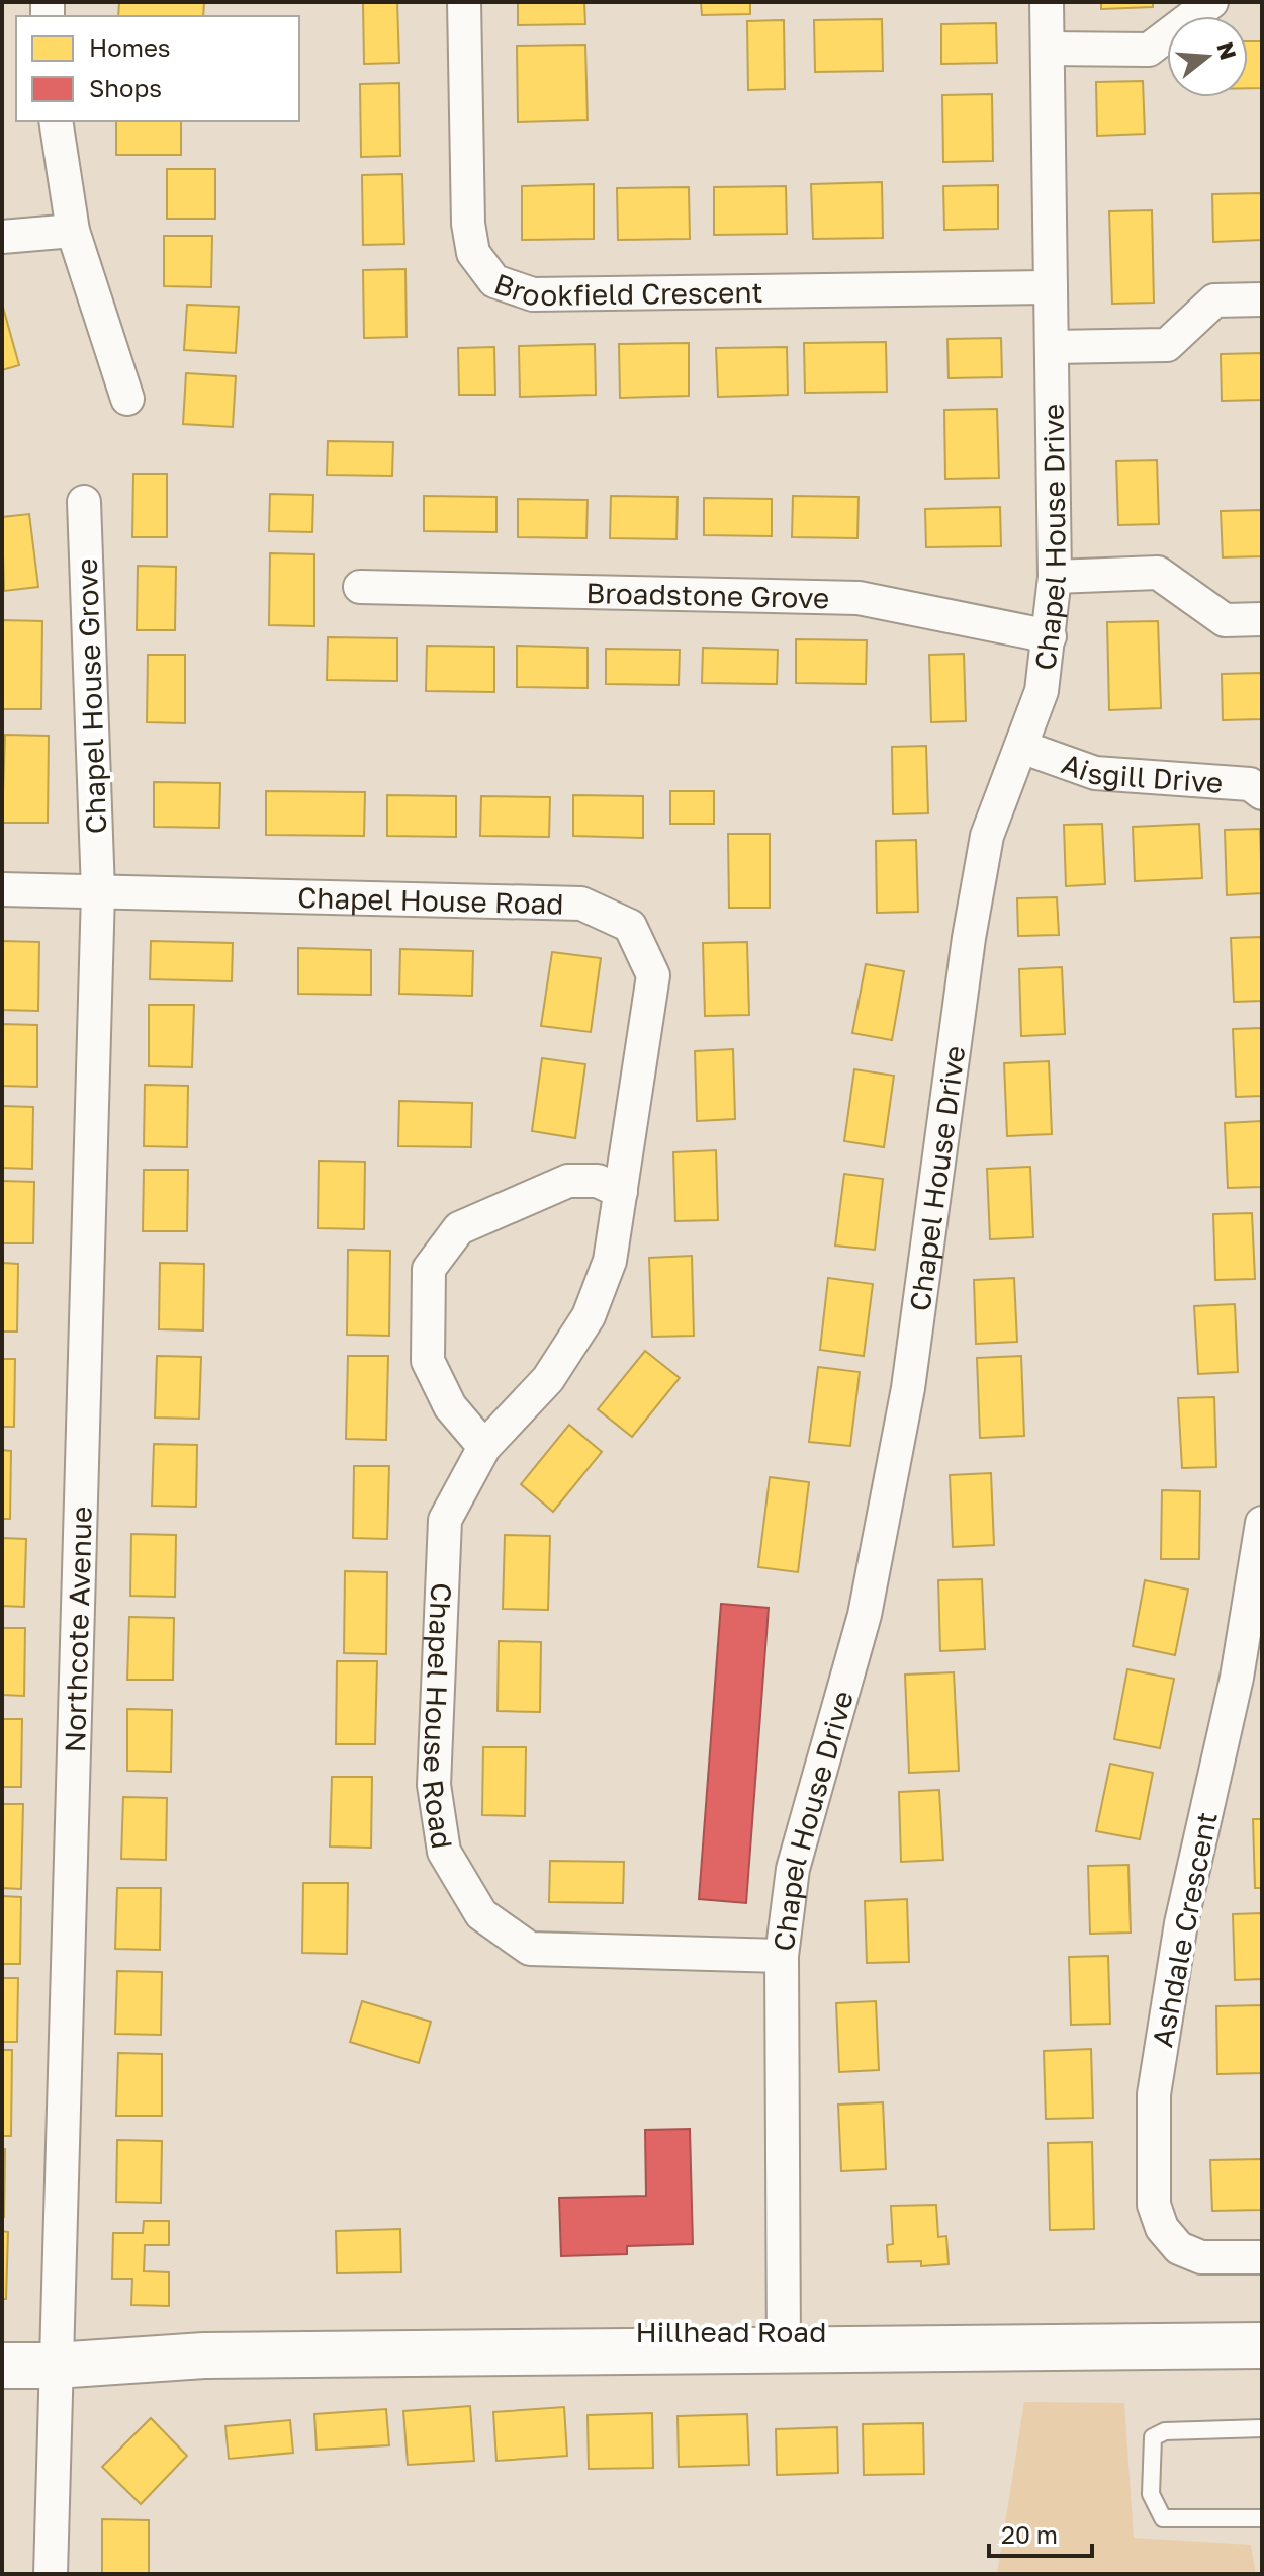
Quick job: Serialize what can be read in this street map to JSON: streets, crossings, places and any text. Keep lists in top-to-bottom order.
{
  "streets": {
    "street": [
      "Brookfield Crescent",
      "Chapel House Drive",
      "Broadstone Grove",
      "Chapel House Grove",
      "Aisgill Drive",
      "Chapel House Road",
      "Northcote Avenue",
      "Ashdale Crescent",
      "Hillhead Road"
    ]
  },
  "crossings": [
    ["Brookfield Crescent", "Chapel House Drive"],
    ["Chapel House Drive", "Broadstone Grove"],
    ["Chapel House Drive", "Aisgill Drive"],
    ["Chapel House Drive", "Chapel House Road"],
    ["Chapel House Drive", "Hillhead Road"],
    ["Chapel House Grove", "Chapel House Road"],
    ["Chapel House Grove", "Northcote Avenue"],
    ["Chapel House Road", "Northcote Avenue"],
    ["Northcote Avenue", "Hillhead Road"]
  ],
  "legend": ["Homes", "Shops"],
  "scale_bar": "20 m",
  "north": "right"
}
